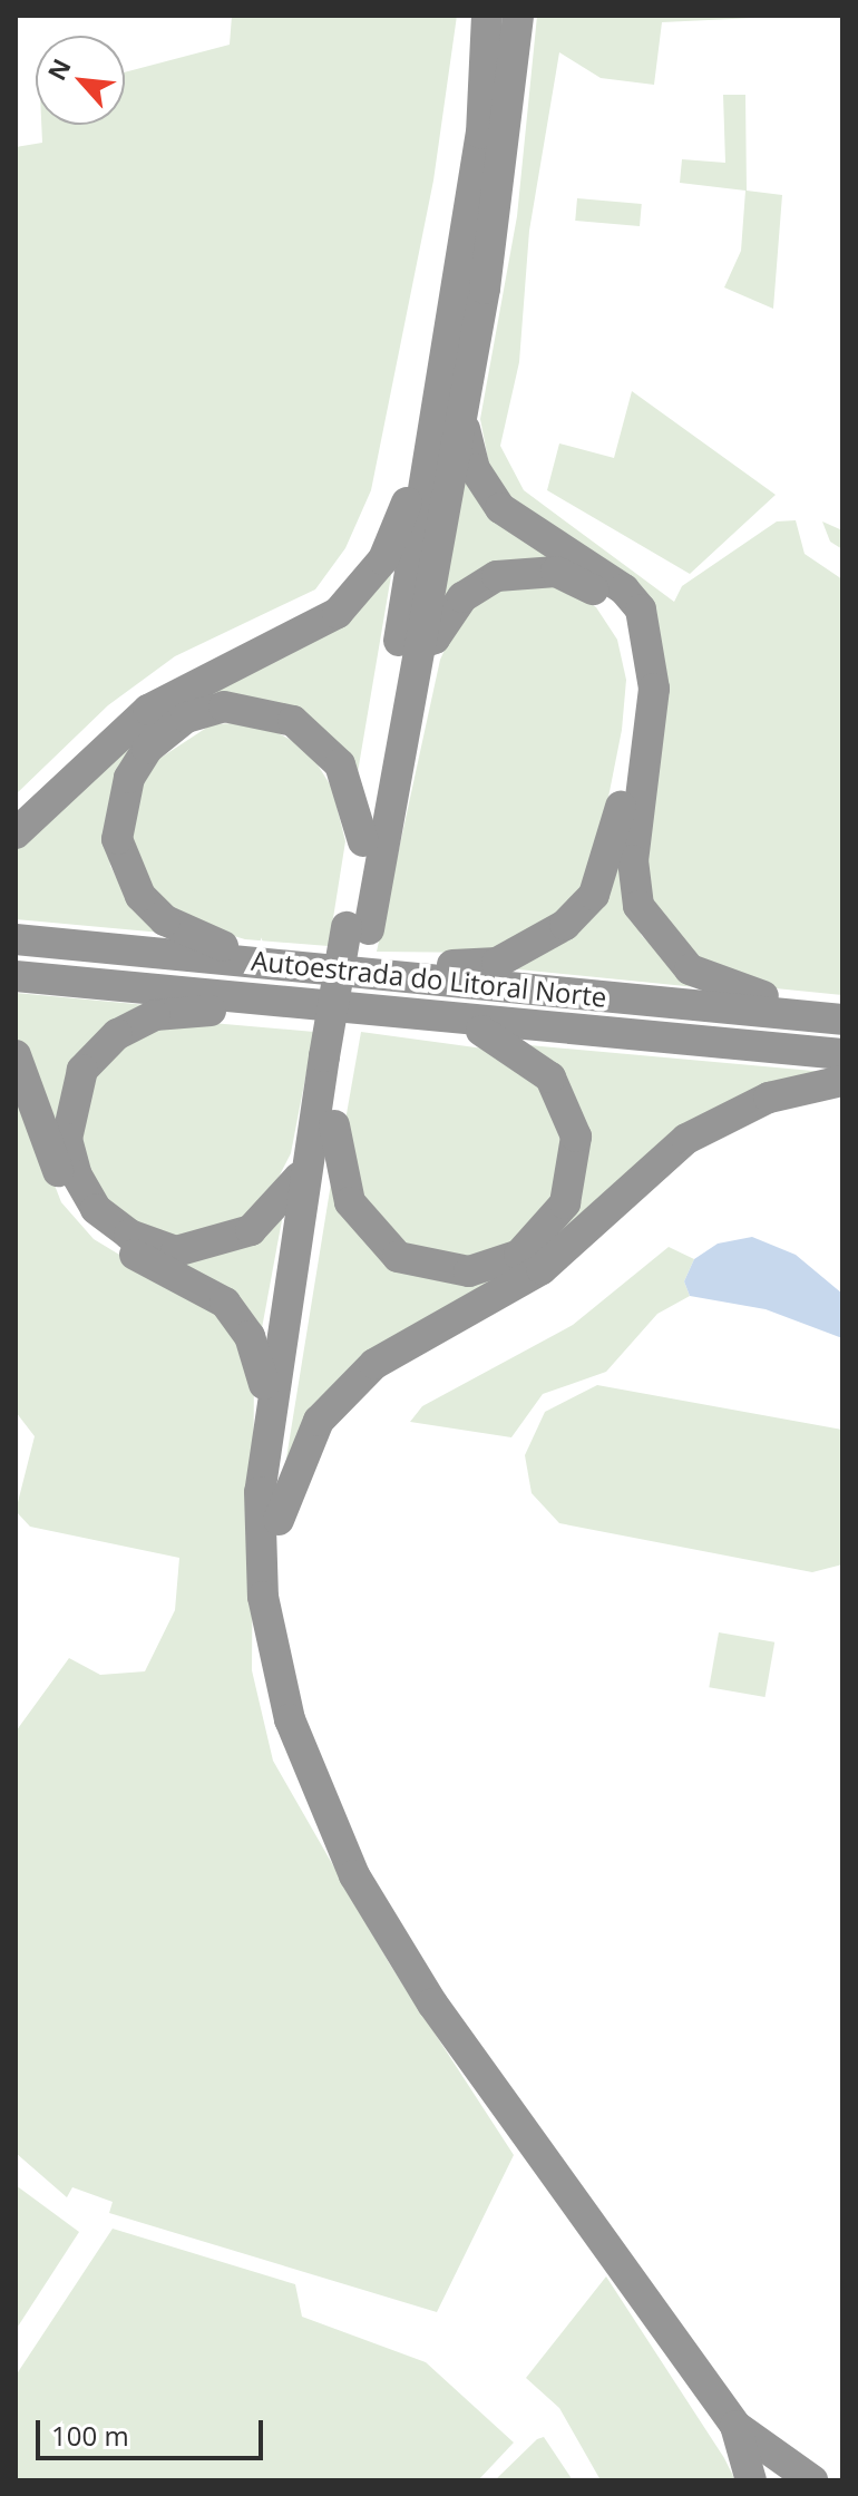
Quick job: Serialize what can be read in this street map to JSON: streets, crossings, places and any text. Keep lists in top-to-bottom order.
{
  "streets": {
    "highway": ["Autoestrada do Litoral Norte"]
  },
  "scale_bar": "100 m",
  "north": "top left"
}
